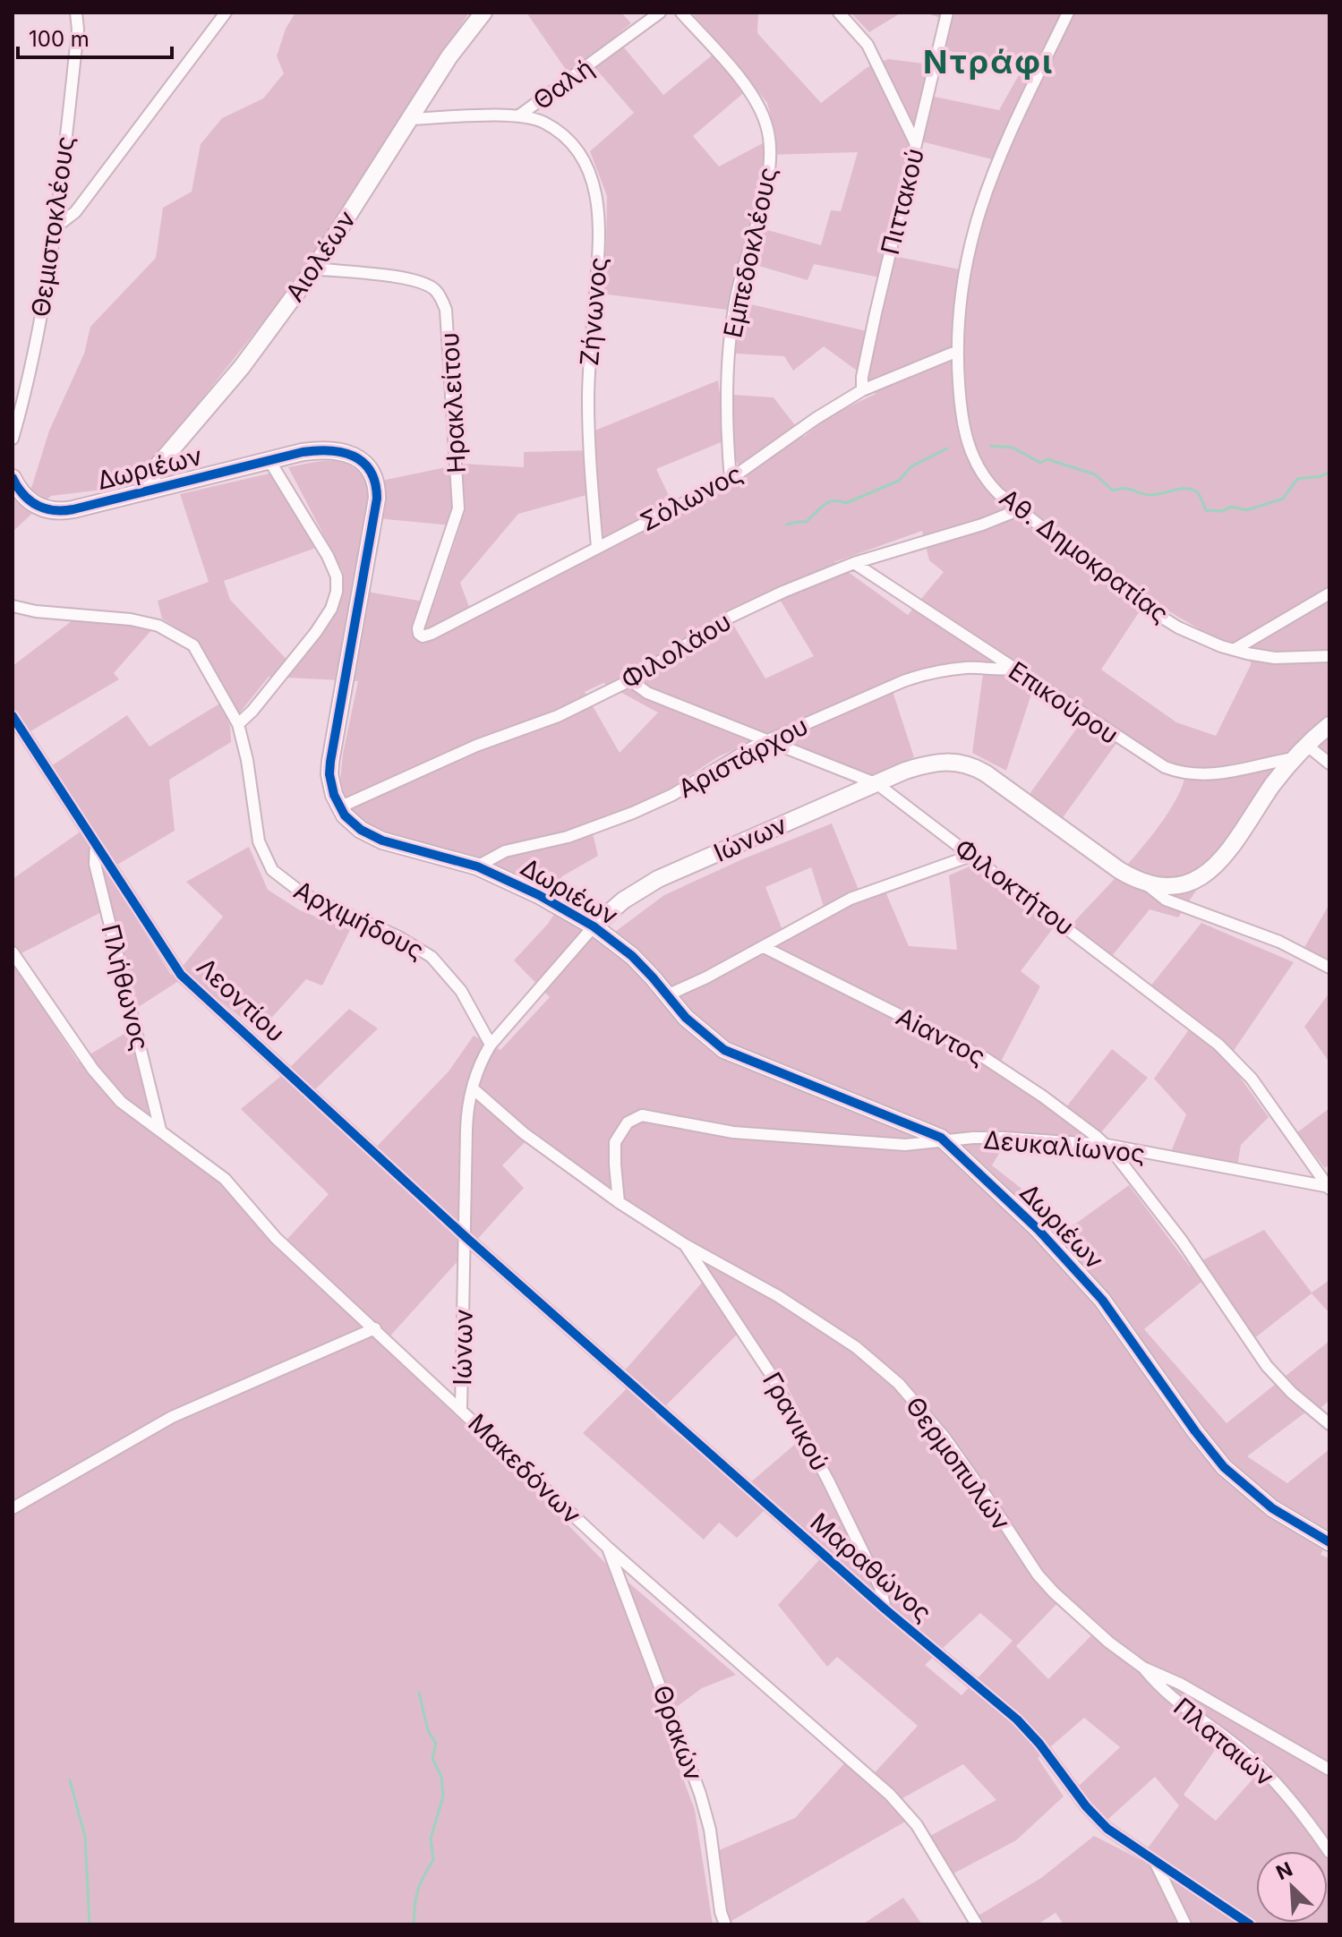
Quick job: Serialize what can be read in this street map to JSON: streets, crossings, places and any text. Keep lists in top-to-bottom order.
{
  "streets": {
    "street": [
      "Θαλή",
      "Πιττακού",
      "Θεμιστοκλέους",
      "Εμπεδοκλέους",
      "Αιολέων",
      "Ζήνωνος",
      "Ηρακλείτου",
      "Δωριέων",
      "Σόλωνος",
      "Αθ. Δημοκρατίας",
      "Φιλολάου",
      "Επικούρου",
      "Αριστάρχου",
      "Ιώνων",
      "Φιλοκτήτου",
      "Αρχιμήδους",
      "Πλήθωνος",
      "Λεοντίου",
      "Aiαντος",
      "Δευκαλίωνος",
      "Γρανικού",
      "Θερμοπυλών",
      "Μακεδόνων",
      "Μαραθώνος",
      "Θρακών",
      "Πλαταιών"
    ]
  },
  "crossings": [
    ["Θαλή", "Αιολέων"],
    ["Θαλή", "Ζήνωνος"],
    ["Πιττακού", "Σόλωνος"],
    ["Εμπεδοκλέους", "Σόλωνος"],
    ["Αιολέων", "Ηρακλείτου"],
    ["Αιολέων", "Δωριέων"],
    ["Ζήνωνος", "Σόλωνος"],
    ["Ηρακλείτου", "Σόλωνος"],
    ["Δωριέων", "Φιλολάου"],
    ["Δωριέων", "Αριστάρχου"],
    ["Δωριέων", "Ιώνων"],
    ["Δωριέων", "Δευκαλίωνος"],
    ["Σόλωνος", "Αθ. Δημοκρατίας"],
    ["Αθ. Δημοκρατίας", "Φιλολάου"],
    ["Φιλολάου", "Επικούρου"],
    ["Φιλολάου", "Φιλοκτήτου"],
    ["Επικούρου", "Αριστάρχου"],
    ["Αριστάρχου", "Φιλοκτήτου"],
    ["Ιώνων", "Φιλοκτήτου"],
    ["Ιώνων", "Αρχιμήδους"],
    ["Ιώνων", "Λεοντίου"],
    ["Ιώνων", "Θερμοπυλών"],
    ["Ιώνων", "Μακεδόνων"],
    ["Ιώνων", "Μαραθώνος"],
    ["Φιλοκτήτου", "Δευκαλίωνος"],
    ["Πλήθωνος", "Λεοντίου"],
    ["Πλήθωνος", "Μακεδόνων"],
    ["Λεοντίου", "Μαραθώνος"],
    ["Aiαντος", "Δευκαλίωνος"],
    ["Δευκαλίωνος", "Θερμοπυλών"],
    ["Γρανικού", "Θερμοπυλών"],
    ["Γρανικού", "Μαραθώνος"],
    ["Θερμοπυλών", "Πλαταιών"],
    ["Μακεδόνων", "Θρακών"]
  ],
  "districts": ["Ντράφι"],
  "scale_bar": "100 m",
  "north": "top left"
}
